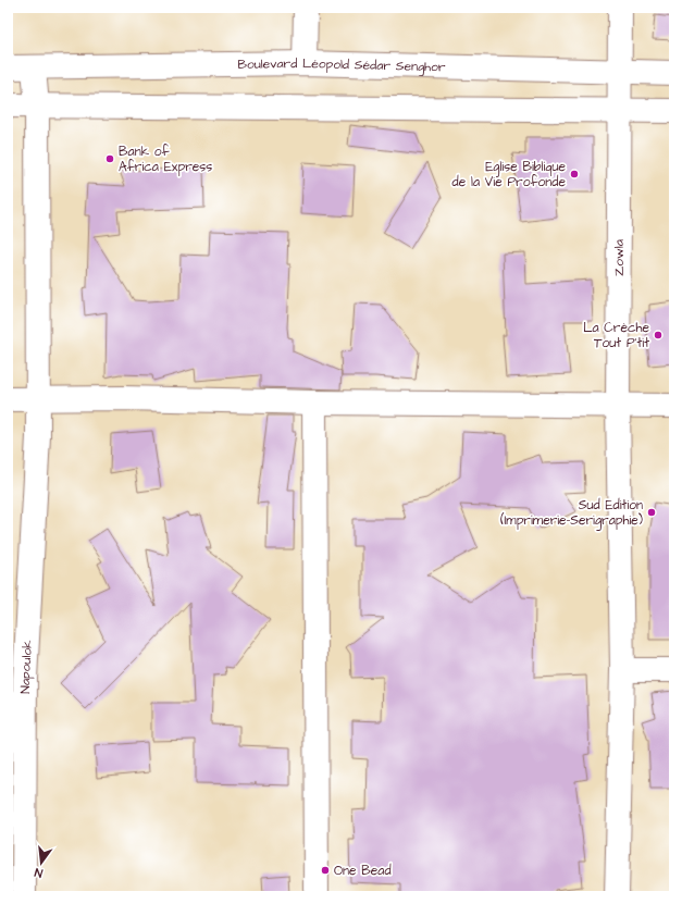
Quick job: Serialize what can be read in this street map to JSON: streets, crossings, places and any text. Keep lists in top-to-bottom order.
{
  "streets": {
    "street": ["Boulevard Léopold Sédar Senghor", "Zowla", "Napoulok"]
  },
  "crossings": [
    ["Boulevard Léopold Sédar Senghor", "Zowla"],
    ["Boulevard Léopold Sédar Senghor", "Napoulok"]
  ],
  "places": [
    "Bank of Africa Express",
    "Eglise Biblique de la Vie Profonde",
    "La Crèche Tout P'tit",
    "Sud Edition (Imprimerie-Serigraphie)",
    "One Bead"
  ],
  "north": "bottom"
}
